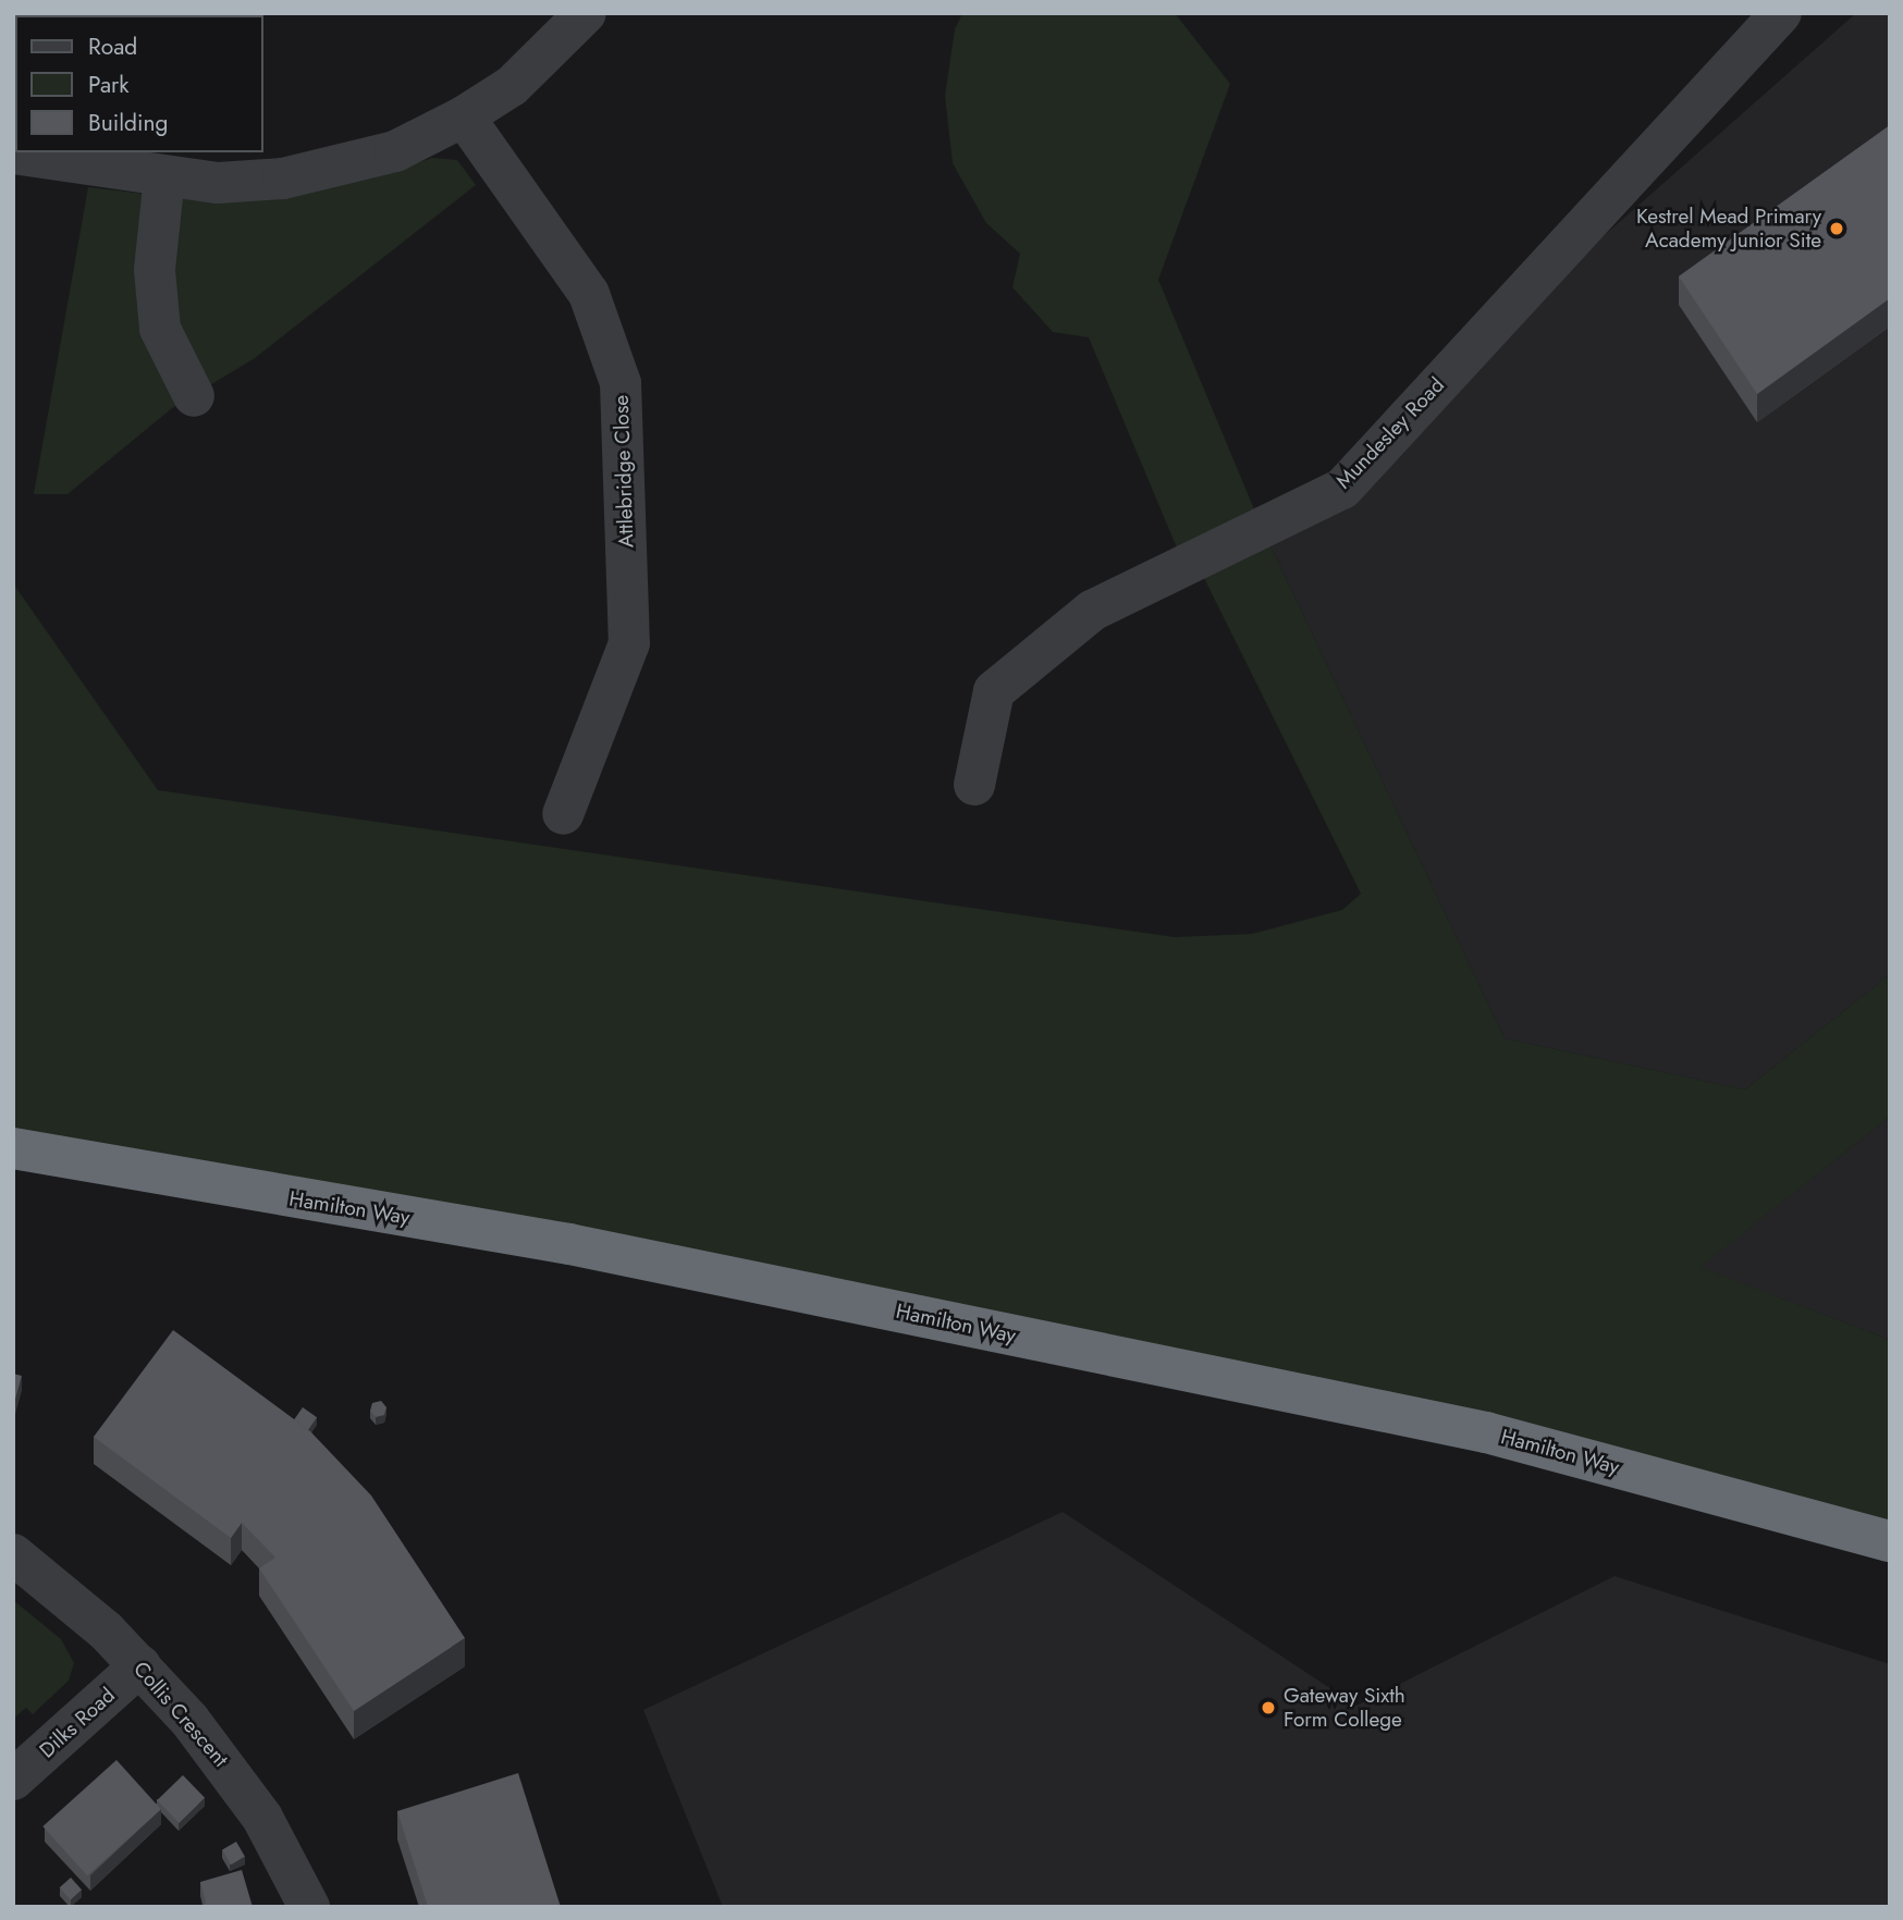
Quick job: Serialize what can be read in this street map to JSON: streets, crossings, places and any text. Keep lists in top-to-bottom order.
{
  "streets": {
    "highway": ["Hamilton Way"],
    "street": [
      "Mundesley Road",
      "Attlebridge Close",
      "Collis Crescent",
      "Dilks Road"
    ]
  },
  "crossings": [
    ["Collis Crescent", "Dilks Road"]
  ],
  "places": ["Kestrel Mead Primary Academy Junior Site", "Gateway Sixth Form College"],
  "legend": ["Road", "Park", "Building"]
}
